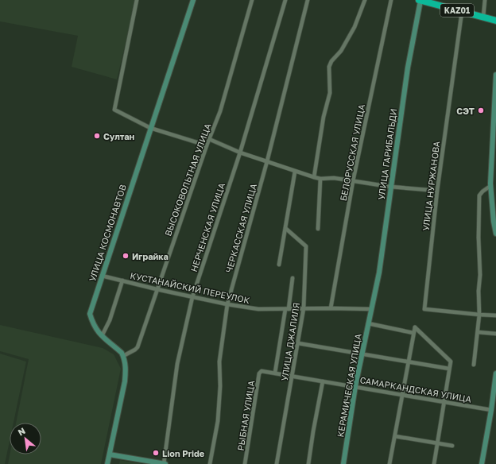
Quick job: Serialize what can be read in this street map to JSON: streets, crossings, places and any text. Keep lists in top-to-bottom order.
{
  "streets": {
    "highway": ["KАZ01"],
    "street": [
      "БЕЛОРУССКАЯ УЛИЦА",
      "УЛИЦА ГАРИБАЛЬДИ",
      "ВЫСОКОВОЛЬТНАЯ УЛИЦА",
      "УЛИЦА НУРЖАНОВА",
      "НЕРЧЕНСКАЯ УЛИЦА",
      "ЧЕРКАССКАЯ УЛИЦА",
      "УЛИЦА КОСМОНАВТОВ",
      "КУСТАНАЙСКИЙ ПЕРЕУЛОК",
      "УЛИЦА ДЖАЛИЛЯ",
      "КЕРАМИЧЕСКАЯ УЛИЦА",
      "САМАРКАНДСКАЯ УЛИЦА",
      "РЫБНАЯ УЛИЦА"
    ]
  },
  "crossings": [
    ["KАZ01", "УЛИЦА ГАРИБАЛЬДИ"],
    ["KАZ01", "УЛИЦА НУРЖАНОВА"],
    ["БЕЛОРУССКАЯ УЛИЦА", "КУСТАНАЙСКИЙ ПЕРЕУЛОК"],
    ["УЛИЦА ГАРИБАЛЬДИ", "КУСТАНАЙСКИЙ ПЕРЕУЛОК"],
    ["УЛИЦА ГАРИБАЛЬДИ", "КЕРАМИЧЕСКАЯ УЛИЦА"],
    ["ВЫСОКОВОЛЬТНАЯ УЛИЦА", "УЛИЦА КОСМОНАВТОВ"],
    ["ВЫСОКОВОЛЬТНАЯ УЛИЦА", "КУСТАНАЙСКИЙ ПЕРЕУЛОК"],
    ["НЕРЧЕНСКАЯ УЛИЦА", "КУСТАНАЙСКИЙ ПЕРЕУЛОК"],
    ["ЧЕРКАССКАЯ УЛИЦА", "КУСТАНАЙСКИЙ ПЕРЕУЛОК"],
    ["УЛИЦА КОСМОНАВТОВ", "КУСТАНАЙСКИЙ ПЕРЕУЛОК"],
    ["КУСТАНАЙСКИЙ ПЕРЕУЛОК", "УЛИЦА ДЖАЛИЛЯ"],
    ["КУСТАНАЙСКИЙ ПЕРЕУЛОК", "КЕРАМИЧЕСКАЯ УЛИЦА"],
    ["УЛИЦА ДЖАЛИЛЯ", "САМАРКАНДСКАЯ УЛИЦА"],
    ["КЕРАМИЧЕСКАЯ УЛИЦА", "САМАРКАНДСКАЯ УЛИЦА"],
    ["САМАРКАНДСКАЯ УЛИЦА", "РЫБНАЯ УЛИЦА"]
  ],
  "places": [
    "СЭТ",
    "Султан",
    "Играйка",
    "Lion Pride"
  ],
  "north": "top left"
}
